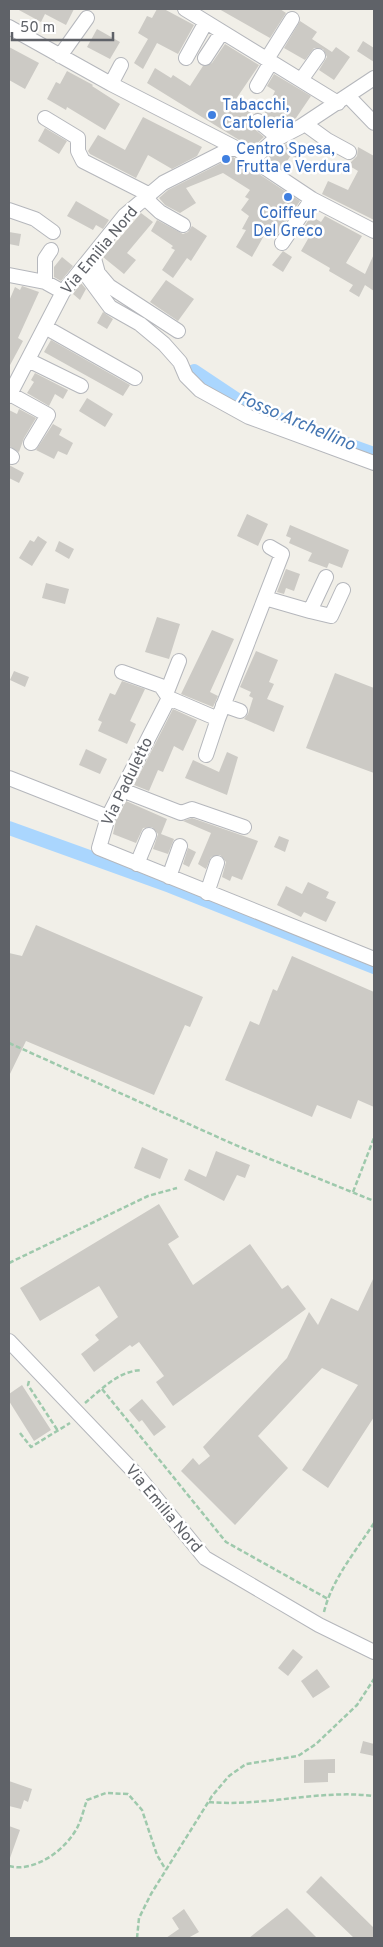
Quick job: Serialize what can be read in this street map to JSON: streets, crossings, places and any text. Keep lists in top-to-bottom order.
{
  "streets": {
    "street": ["Via Emilia Nord", "Via Paduletto"]
  },
  "water": ["Fosso Archellino"],
  "places": ["Tabacchi, Cartoleria", "Centro Spesa, Frutta e Verdura", "Coiffeur Del Greco"],
  "scale_bar": "50 m"
}
